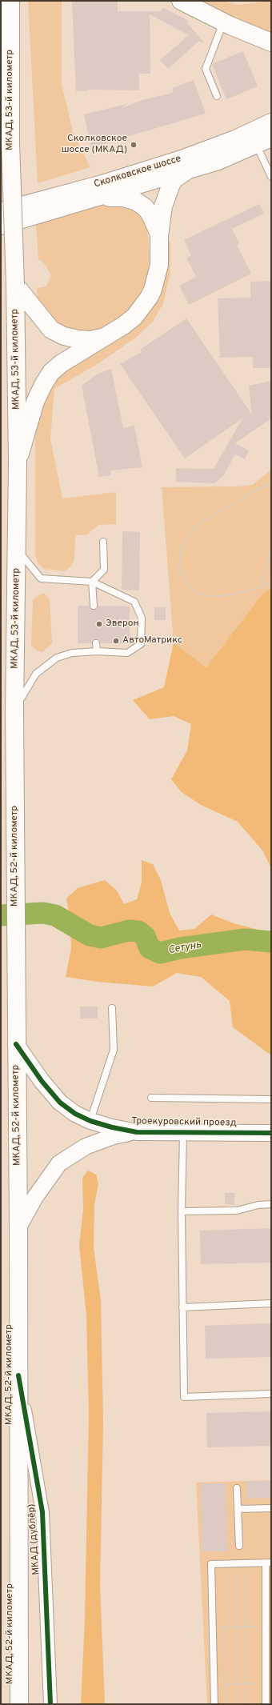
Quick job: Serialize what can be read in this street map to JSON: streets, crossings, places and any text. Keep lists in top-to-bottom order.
{
  "streets": {
    "main road": ["МКАД, 53-й километр", "Сколковское шоссе", "МКАД, 52-й километр"],
    "street": ["Троекуровский проезд", "МКАД (дублёр)"]
  },
  "crossings": [
    ["МКАД, 53-й километр", "МКАД, 52-й километр"],
    ["МКАД, 52-й километр", "Троекуровский проезд"],
    ["МКАД, 52-й километр", "МКАД (дублёр)"]
  ],
  "water": ["Сетунь"],
  "places": ["Сколковское шоссе (МКАД)", "Эверон", "АвтоМатрикс"]
}
